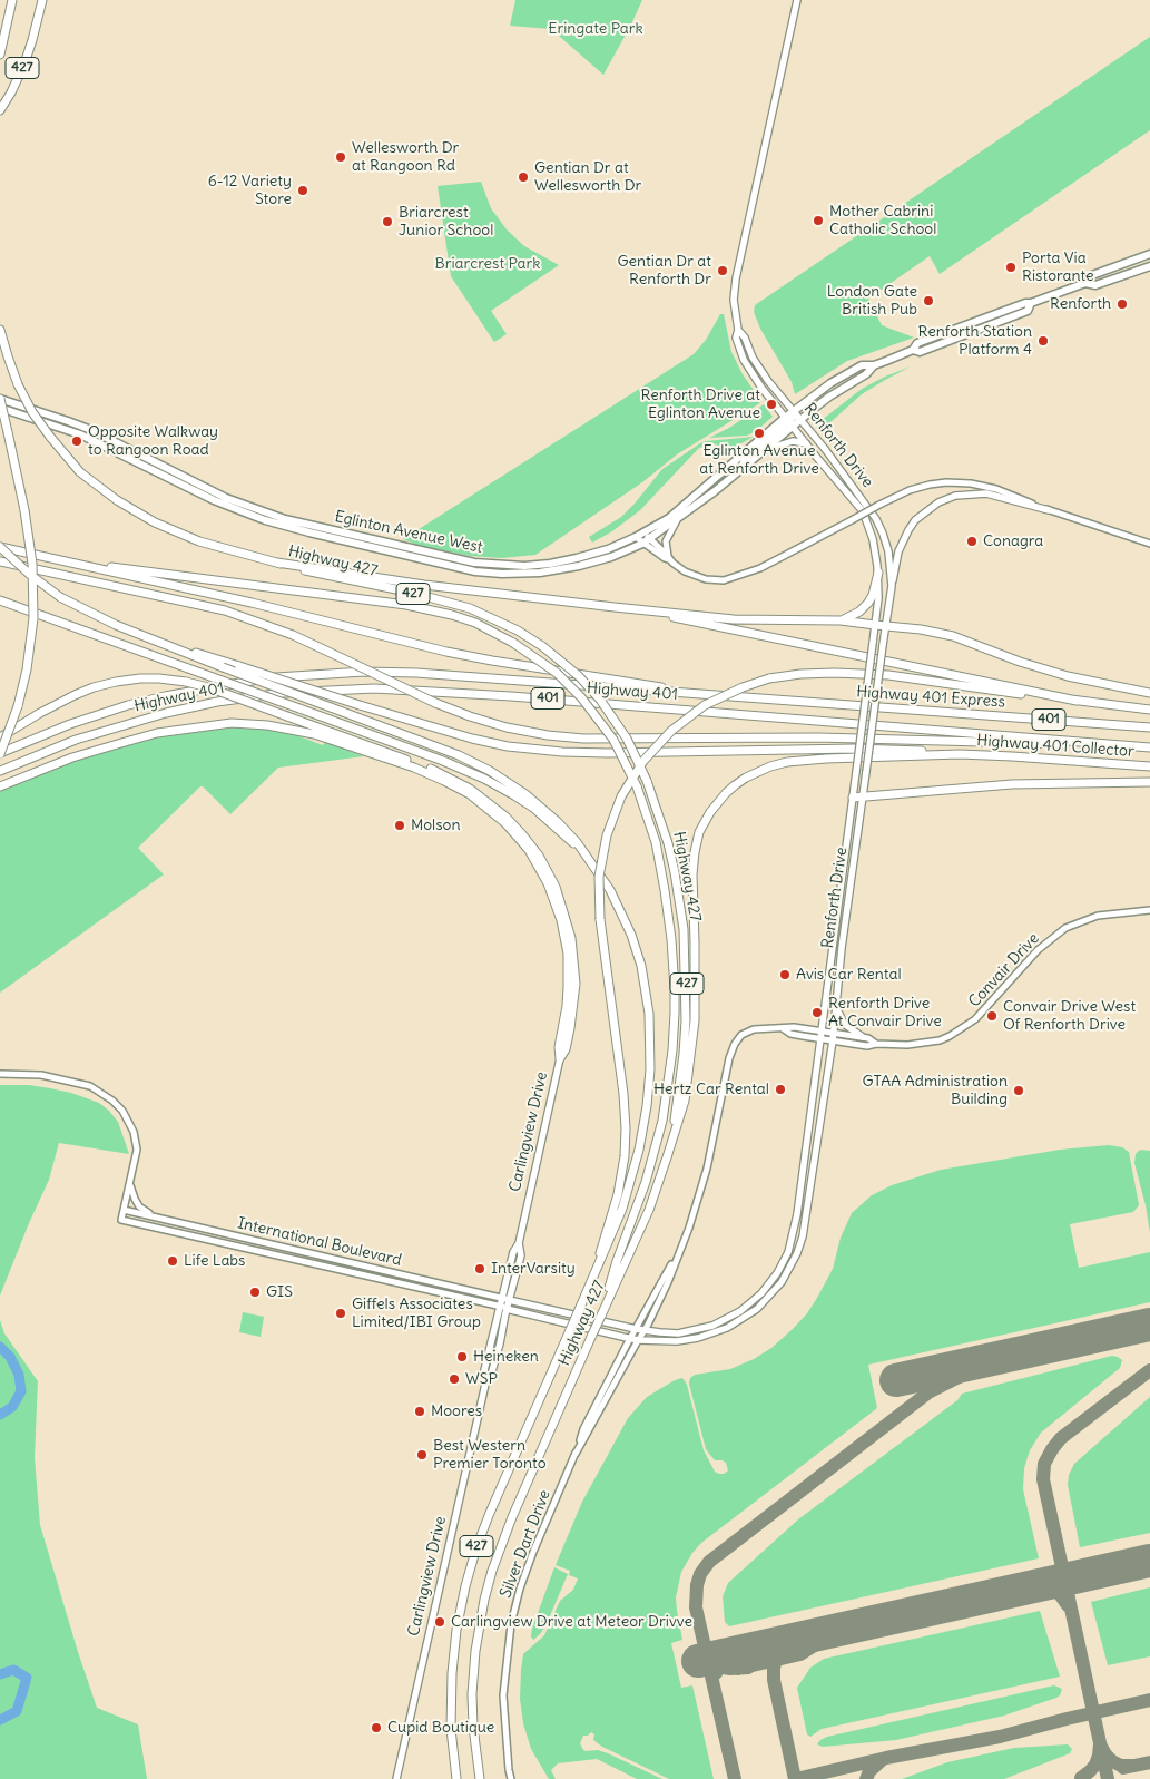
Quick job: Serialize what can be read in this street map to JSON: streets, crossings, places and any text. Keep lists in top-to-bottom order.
{
  "streets": {
    "highway": [
      "427",
      "Highway 427",
      "Highway 401",
      "Highway 401 Express",
      "401",
      "Highway 401 Collector"
    ],
    "main road": ["Renforth Drive", "Eglinton Avenue West", "Carlingview Drive"],
    "street": ["Convair Drive", "International Boulevard", "Silver Dart Drive"]
  },
  "crossings": [
    ["Renforth Drive", "Eglinton Avenue West"],
    ["Renforth Drive", "Convair Drive"],
    ["Renforth Drive", "Carlingview Drive"],
    ["Renforth Drive", "International Boulevard"],
    ["Renforth Drive", "Silver Dart Drive"],
    ["Highway 401", "Highway 401 Express"],
    ["Highway 401", "401"],
    ["Convair Drive", "Silver Dart Drive"],
    ["Carlingview Drive", "International Boulevard"]
  ],
  "parks": ["Eringate Park", "Briarcrest Park"],
  "places": [
    "Wellesworth Dr at Rangoon Rd",
    "Gentian Dr at Wellesworth Dr",
    "6-12 Variety Store",
    "Mother Cabrini Catholic School",
    "Briarcrest Junior School",
    "Porta Via Ristorante",
    "Gentian Dr at Renforth Dr",
    "London Gate British Pub",
    "Renforth",
    "Renforth Station Platform 4",
    "Renforth Drive at Eglinton Avenue",
    "Eglinton Avenue at Renforth Drive",
    "Opposite Walkway to Rangoon Road",
    "Conagra",
    "Molson",
    "Avis Car Rental",
    "Renforth Drive At Convair Drive",
    "Convair Drive West Of Renforth Drive",
    "Hertz Car Rental",
    "GTAA Administration Building",
    "Life Labs",
    "InterVarsity",
    "GIS",
    "Giffels Associates Limited/IBI Group",
    "Heineken",
    "WSP",
    "Moores",
    "Best Western Premier Toronto",
    "Carlingview Drive at Meteor Drivve",
    "Cupid Boutique"
  ]
}
